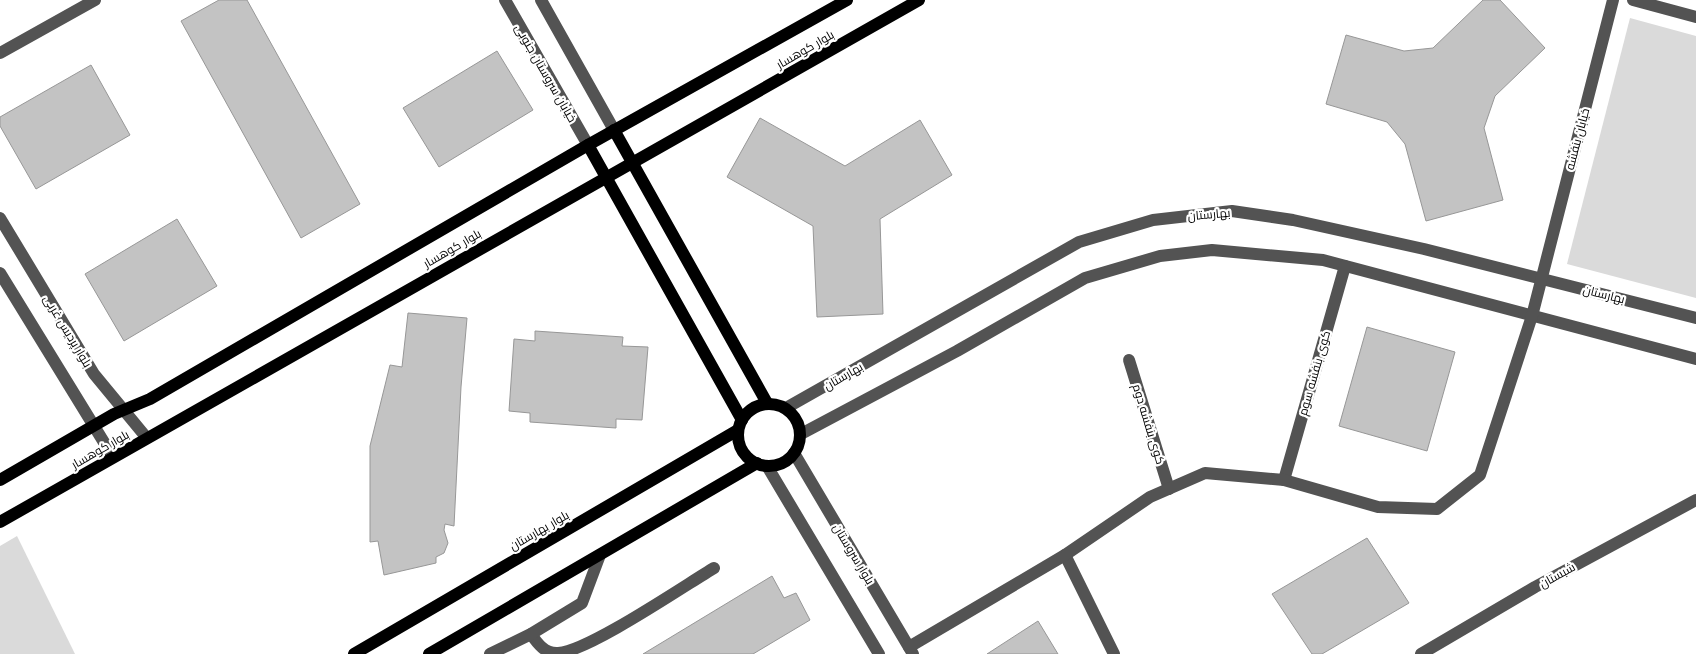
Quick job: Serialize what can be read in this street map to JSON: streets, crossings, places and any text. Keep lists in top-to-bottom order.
{
  "streets": {
    "main road": ["بلوار کوهسار", "بلوار بهارستان"],
    "street": [
      "خیابان سروستان جنوبی",
      "خیابان بنفشه",
      "بهارستان",
      "بلوار پردیس غربی",
      "کوی بنفشه سوم",
      "کوی بنفشه دوم",
      "بلوار سروستان",
      "شبستان"
    ]
  },
  "crossings": [
    ["بلوار کوهسار", "خیابان سروستان جنوبی"],
    ["بلوار کوهسار", "بلوار پردیس غربی"],
    ["خیابان بنفشه", "بهارستان"],
    ["خیابان بنفشه", "کوی بنفشه سوم"],
    ["خیابان بنفشه", "کوی بنفشه دوم"],
    ["خیابان بنفشه", "بلوار سروستان"],
    ["بهارستان", "بلوار بهارستان"],
    ["بهارستان", "بلوار سروستان"],
    ["بلوار بهارستان", "بلوار سروستان"]
  ]
}
